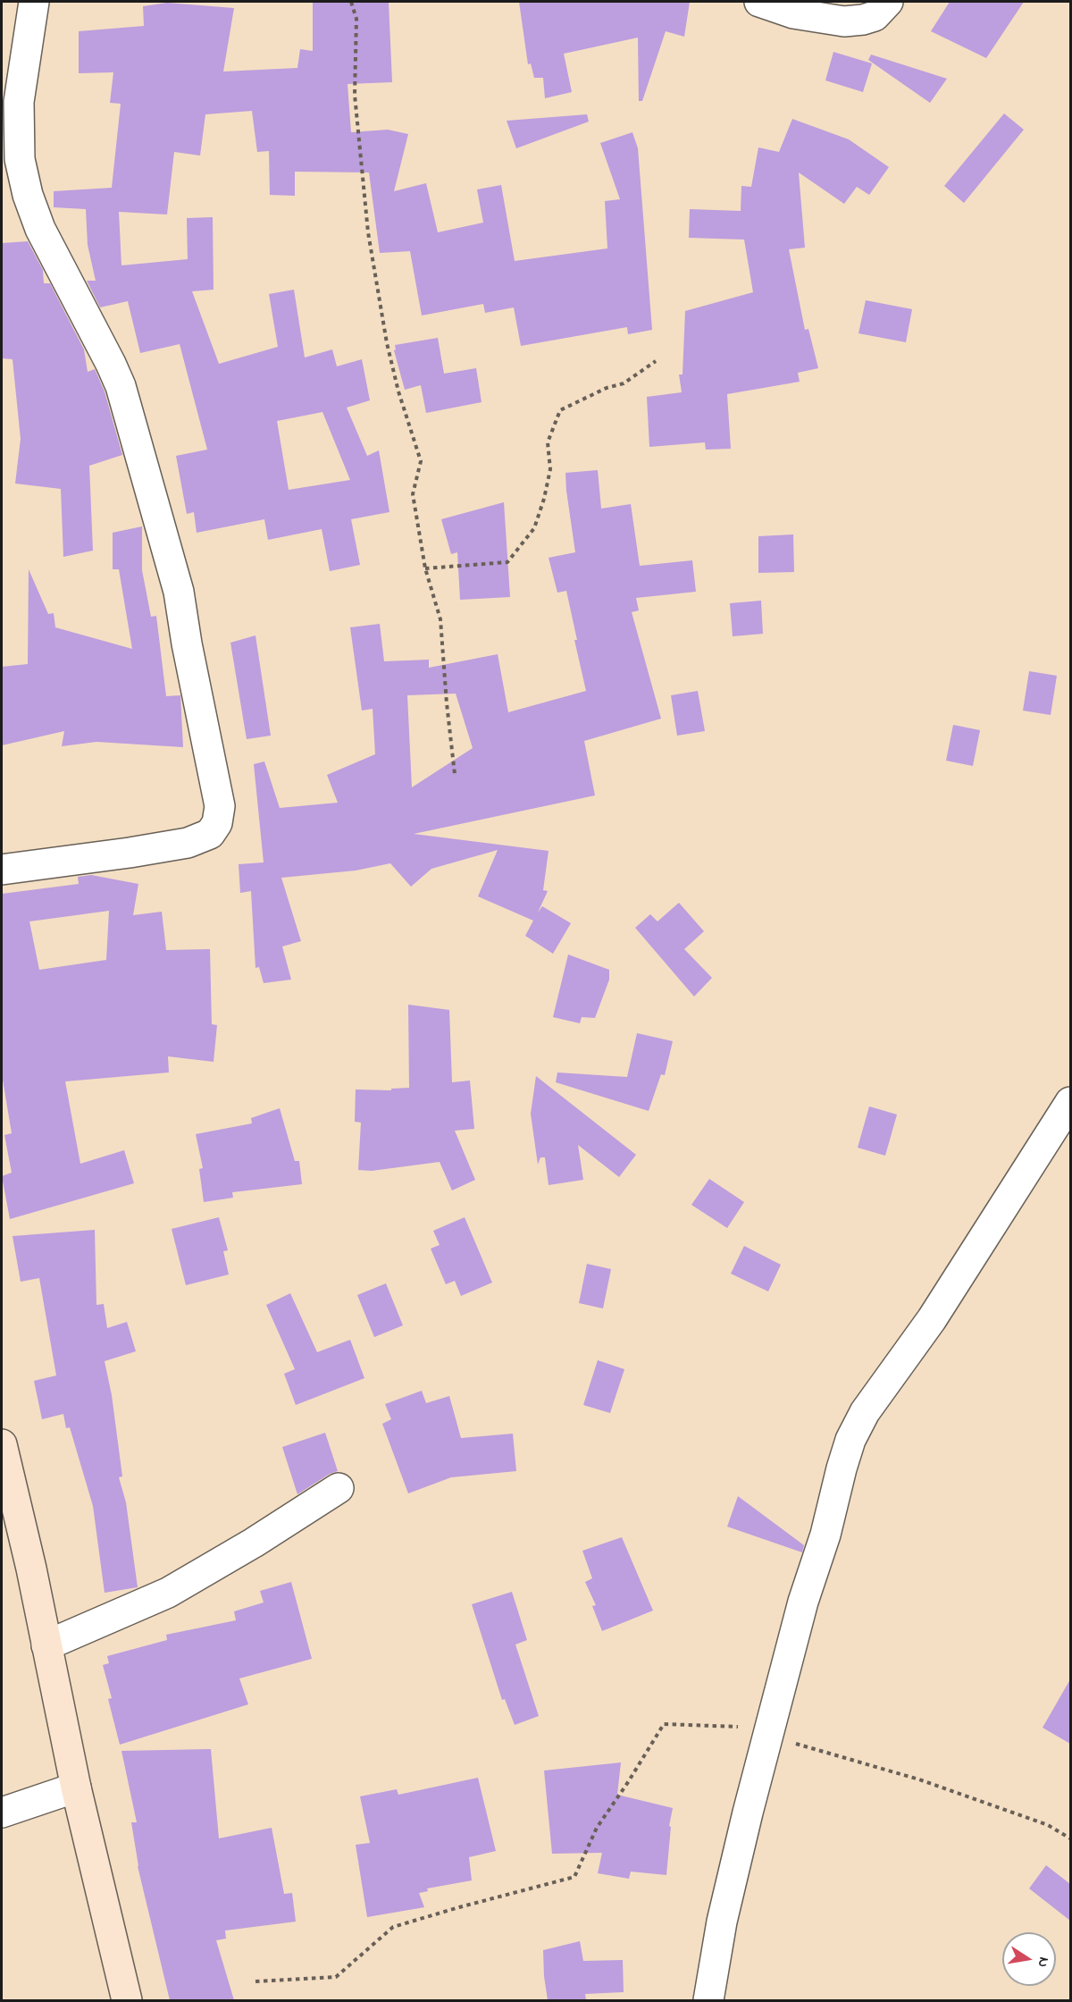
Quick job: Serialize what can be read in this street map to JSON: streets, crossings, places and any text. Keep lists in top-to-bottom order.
{
  "north": "right"
}
